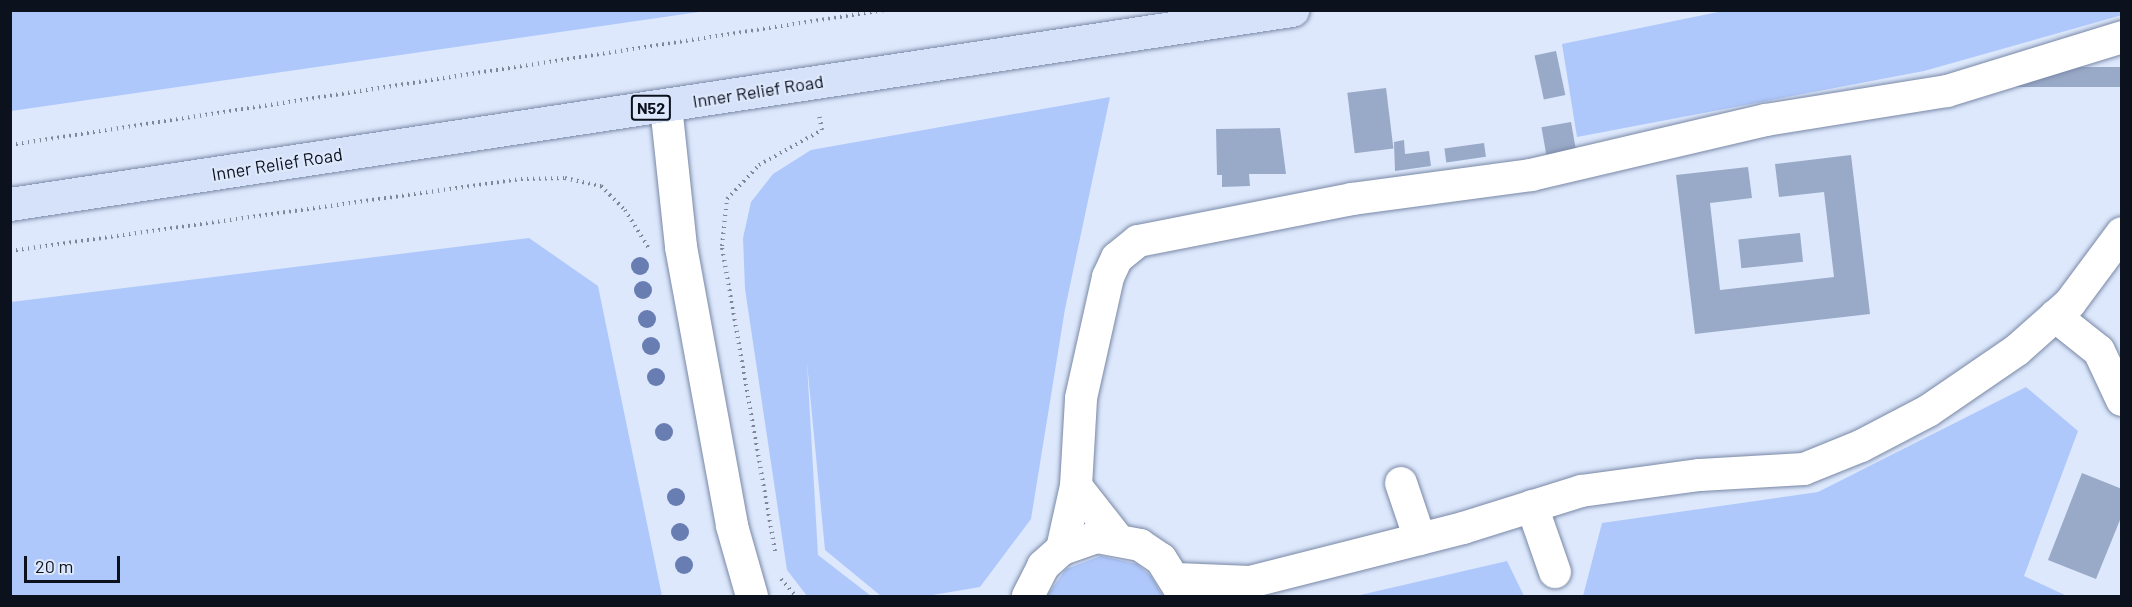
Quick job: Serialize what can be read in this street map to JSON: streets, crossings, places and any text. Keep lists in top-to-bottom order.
{
  "streets": {
    "main road": ["Inner Relief Road", "N52"]
  },
  "scale_bar": "20 m"
}
